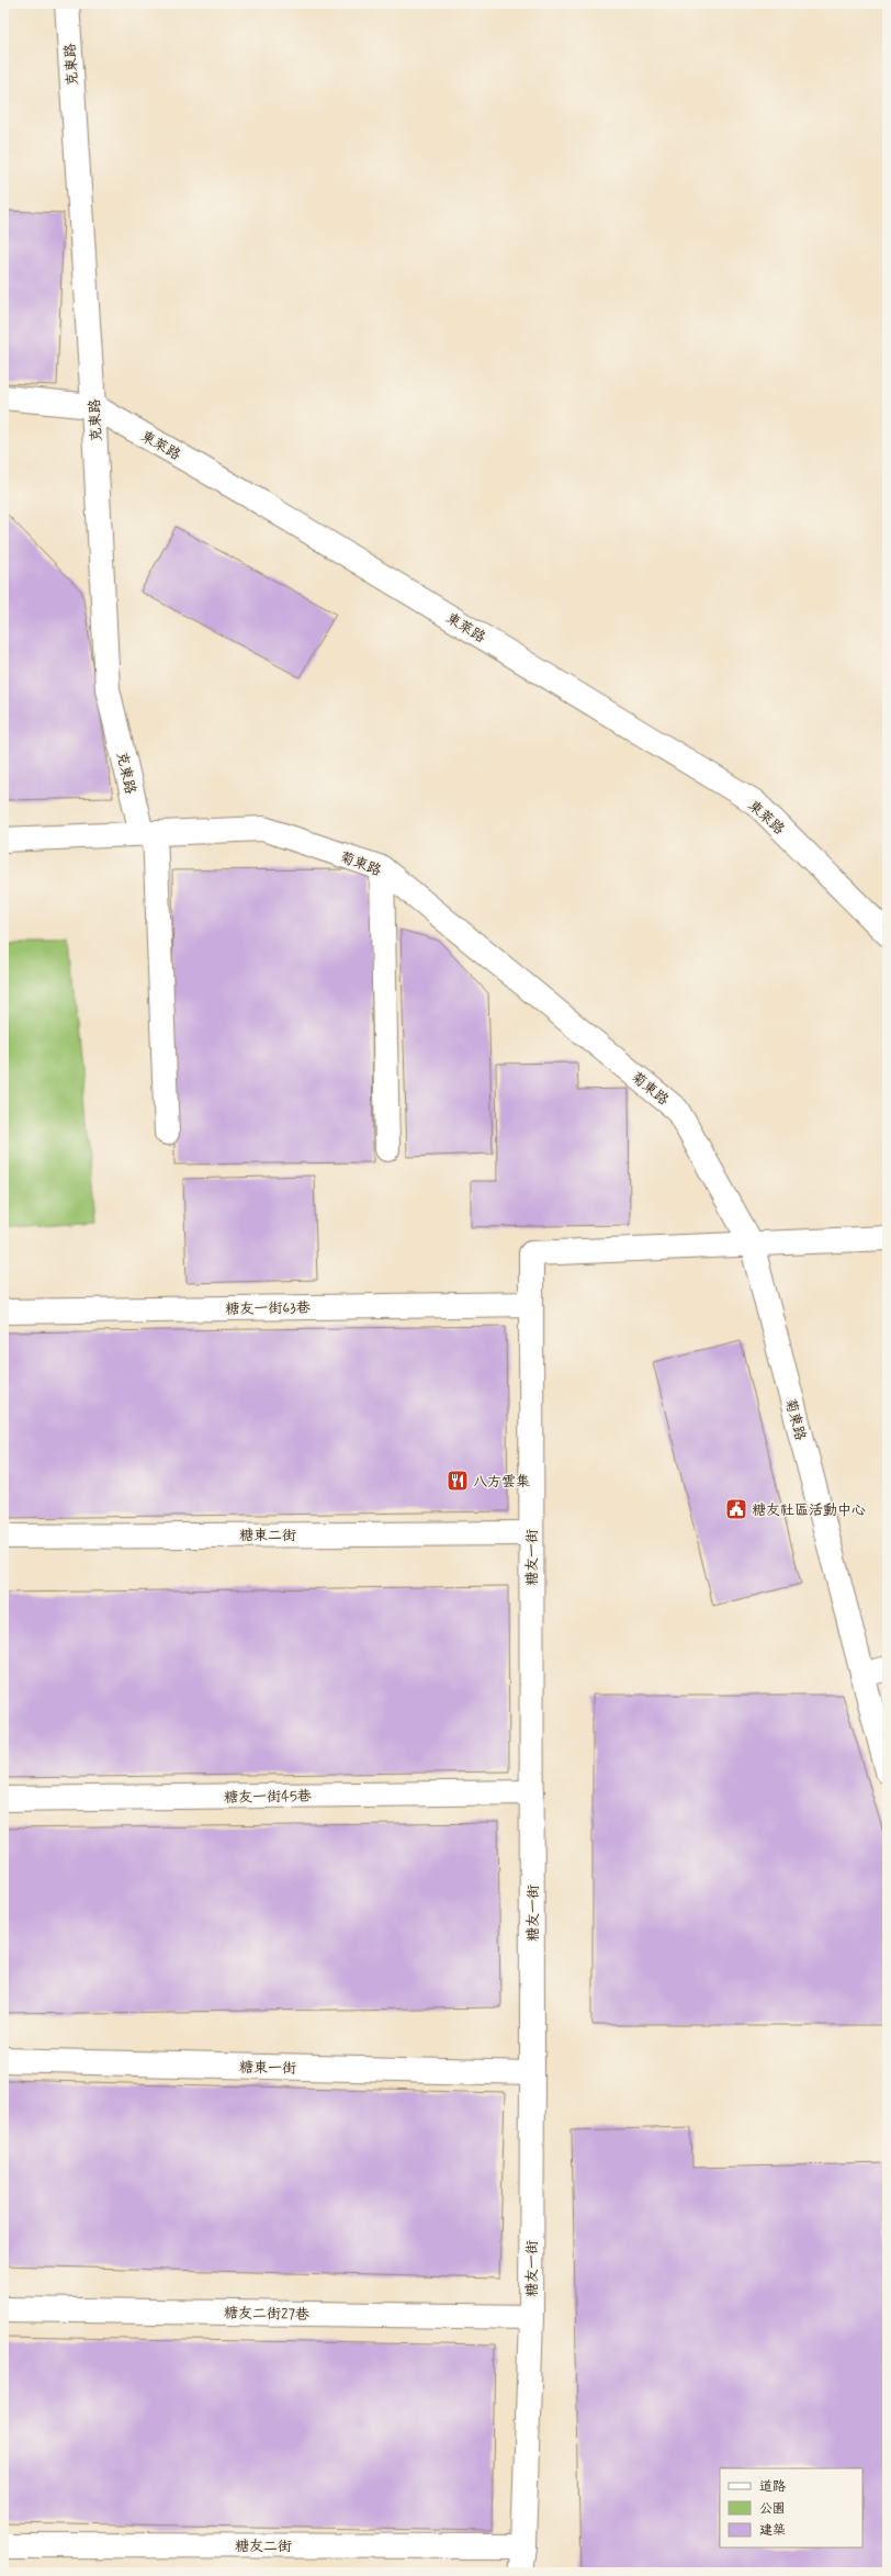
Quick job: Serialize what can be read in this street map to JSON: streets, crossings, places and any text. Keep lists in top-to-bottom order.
{
  "streets": {
    "street": [
      "克東路",
      "東萊路",
      "菊東路",
      "糖友一街63巷",
      "糖東二街",
      "糖友一街",
      "糖友一街45巷",
      "糖東一街",
      "糖友二街27巷",
      "糖友二街"
    ]
  },
  "crossings": [
    ["克東路", "東萊路"],
    ["克東路", "菊東路"],
    ["菊東路", "糖友一街"],
    ["糖友一街63巷", "糖友一街"],
    ["糖東二街", "糖友一街"],
    ["糖友一街", "糖友一街45巷"],
    ["糖友一街", "糖東一街"],
    ["糖友一街", "糖友二街27巷"],
    ["糖友一街", "糖友二街"]
  ],
  "places": {
    "restaurant": ["八方雲集"],
    "public building": ["糖友社區活動中心"]
  },
  "legend": ["道路", "公園", "建築"]
}
